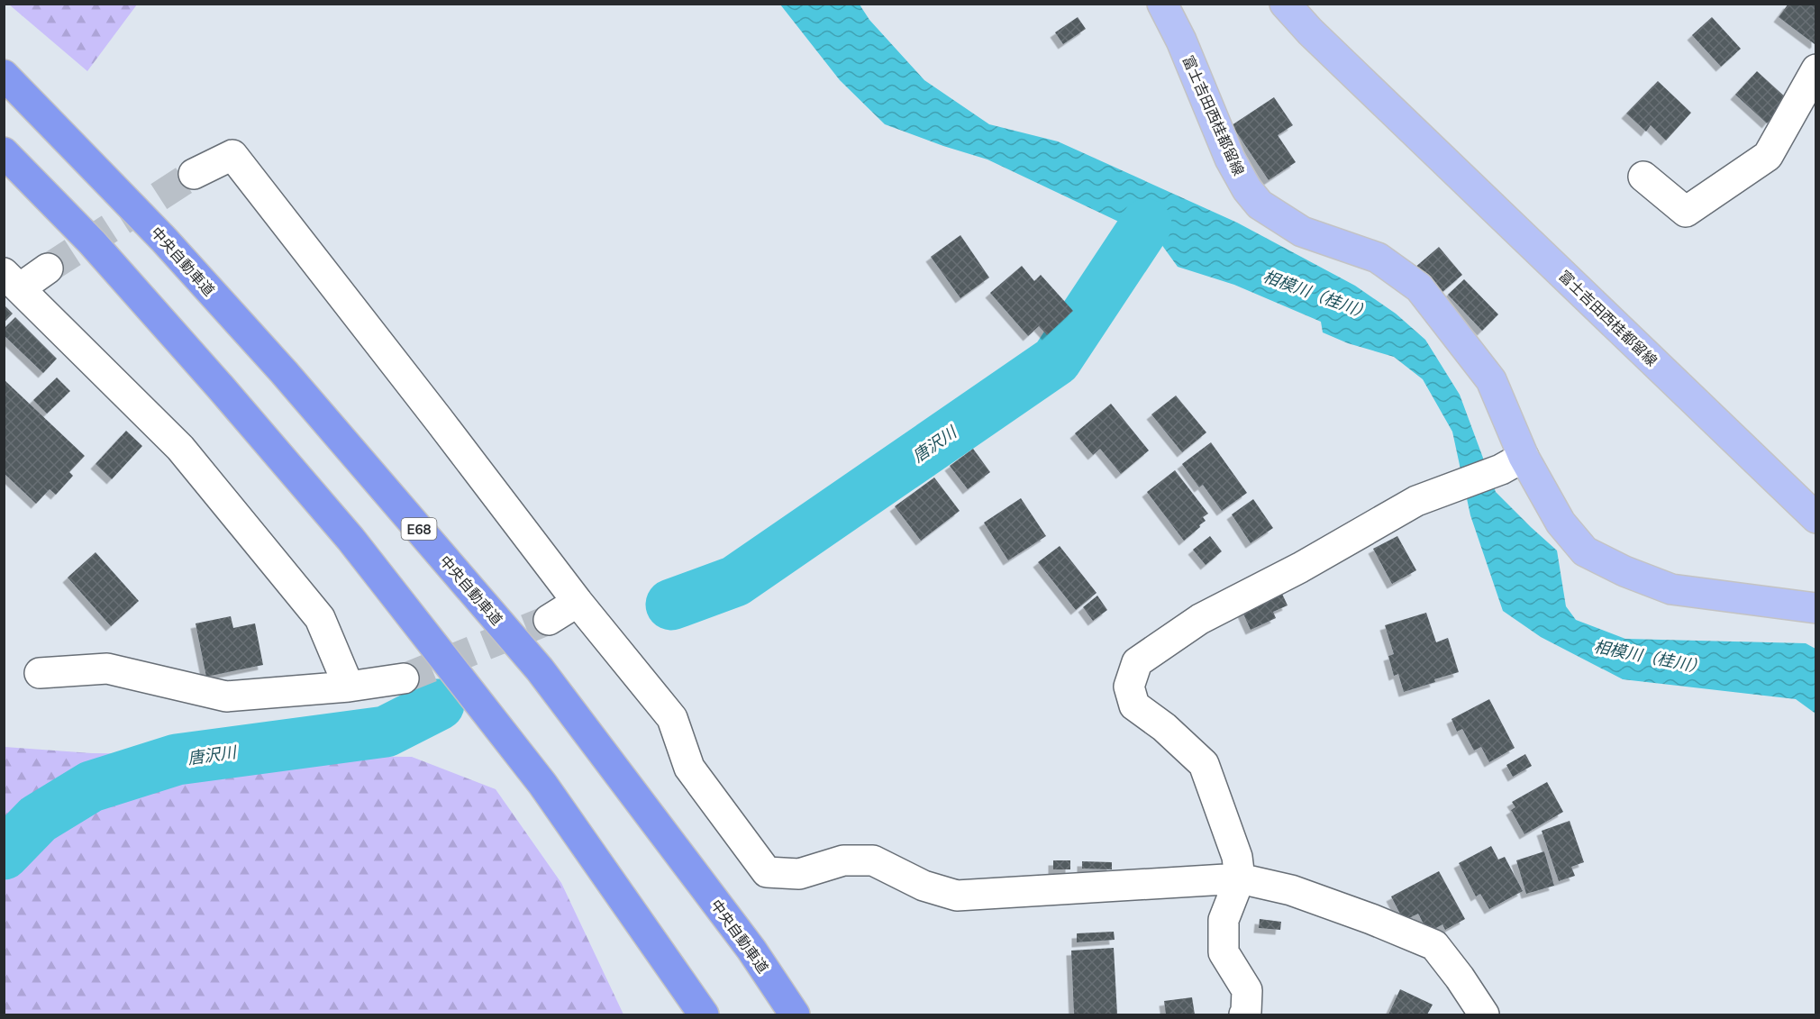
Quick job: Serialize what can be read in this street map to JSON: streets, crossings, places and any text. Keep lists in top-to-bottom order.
{
  "streets": {
    "highway": ["中央自動車道", "E68"],
    "main road": ["富士吉田西桂都留線"]
  },
  "water": ["相模川（桂川）", "唐沢川"]
}
